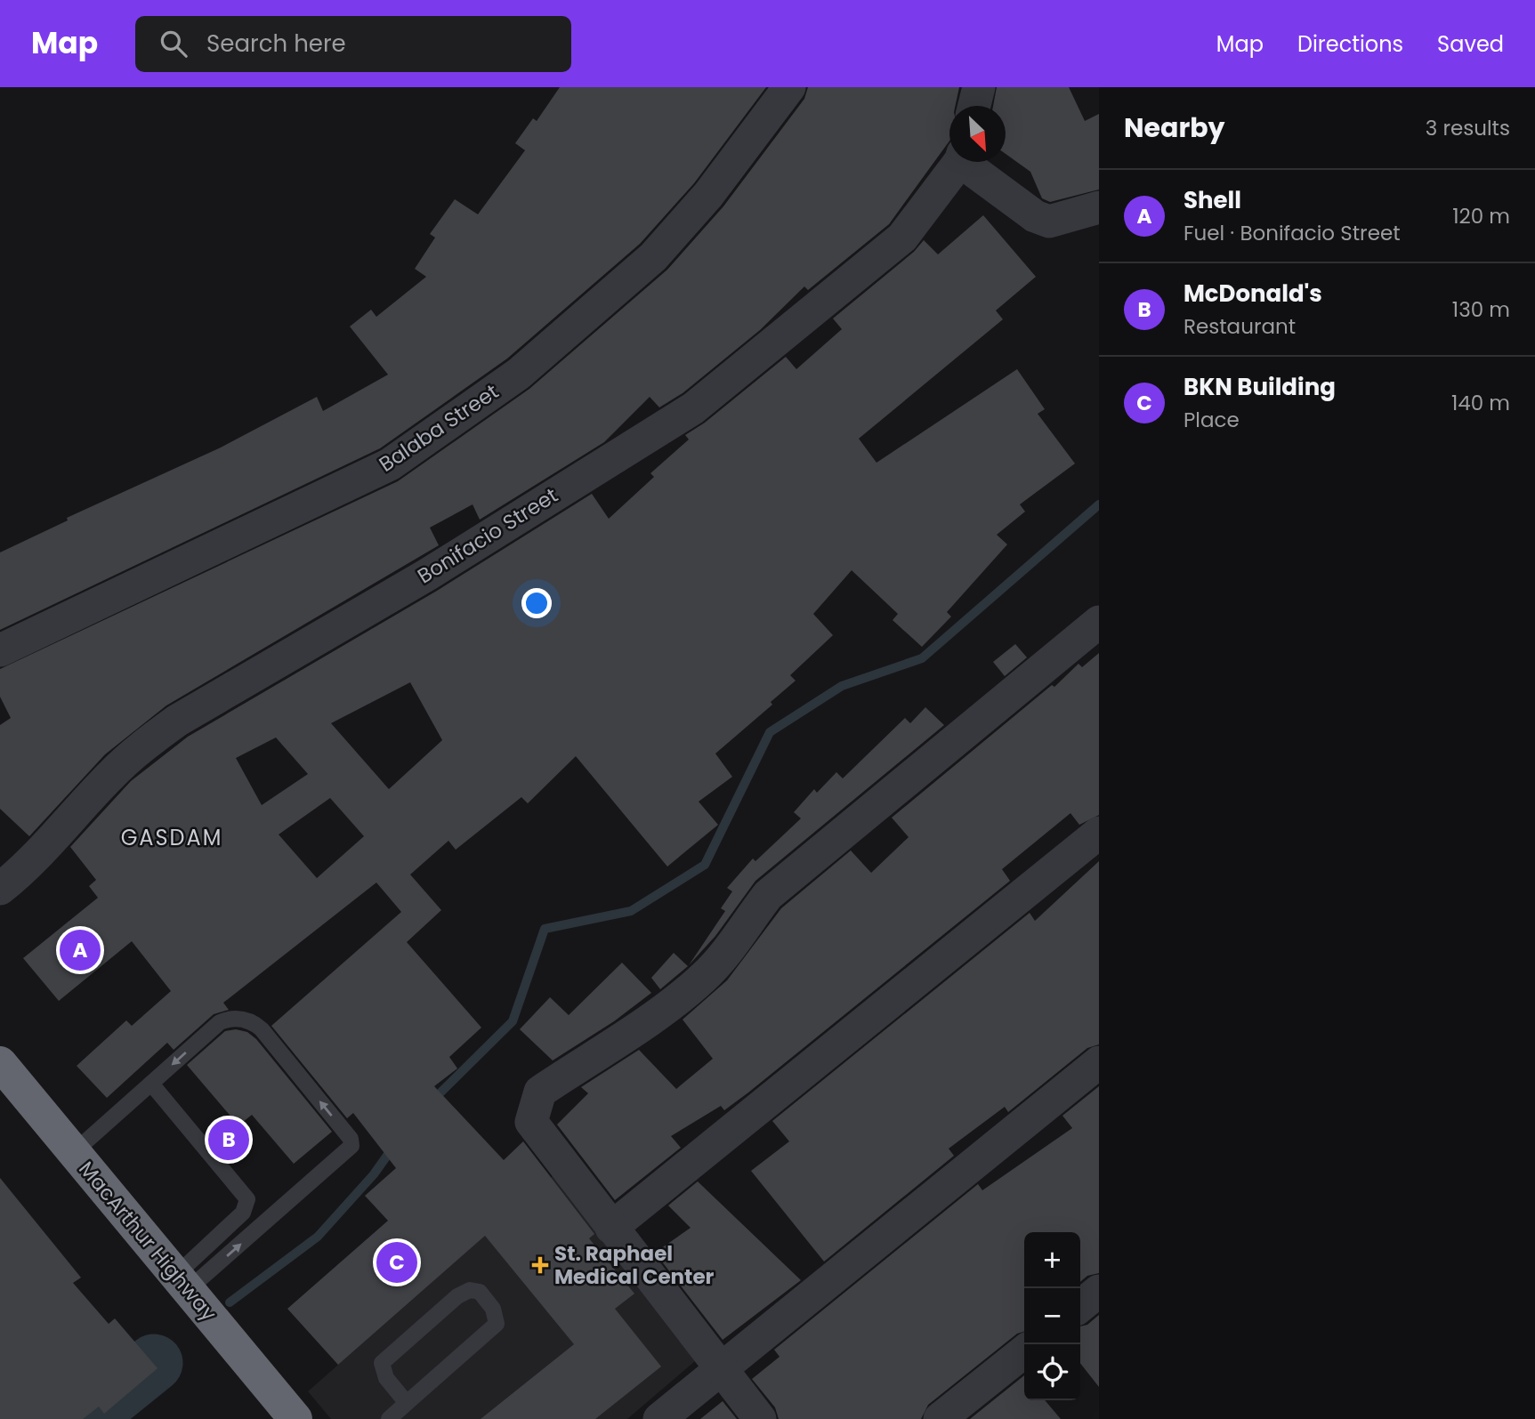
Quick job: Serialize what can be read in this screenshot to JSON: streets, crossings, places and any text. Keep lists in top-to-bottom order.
{
  "streets": {
    "highway": ["MacArthur Highway"],
    "street": ["Balaba Street", "Bonifacio Street"]
  },
  "districts": ["GASDAM"],
  "places": {
    "health": ["St. Raphael Medical Center"]
  },
  "north": "bottom right",
  "page": {
    "header": "Map",
    "search": "Search here",
    "nav": ["Map", "Directions", "Saved"],
    "heading": ["Nearby", "3 results"],
    "list": [
      {
        "mark": "A",
        "name": "Shell",
        "note": "Fuel · Bonifacio Street",
        "value": "120 m"
      },
      {
        "mark": "B",
        "name": "McDonald's",
        "note": "Restaurant",
        "value": "130 m"
      },
      {
        "mark": "C",
        "name": "BKN Building",
        "note": "Place",
        "value": "140 m"
      }
    ],
    "pins": ["A", "B", "C"],
    "map_buttons": ["+", "−"]
  }
}
